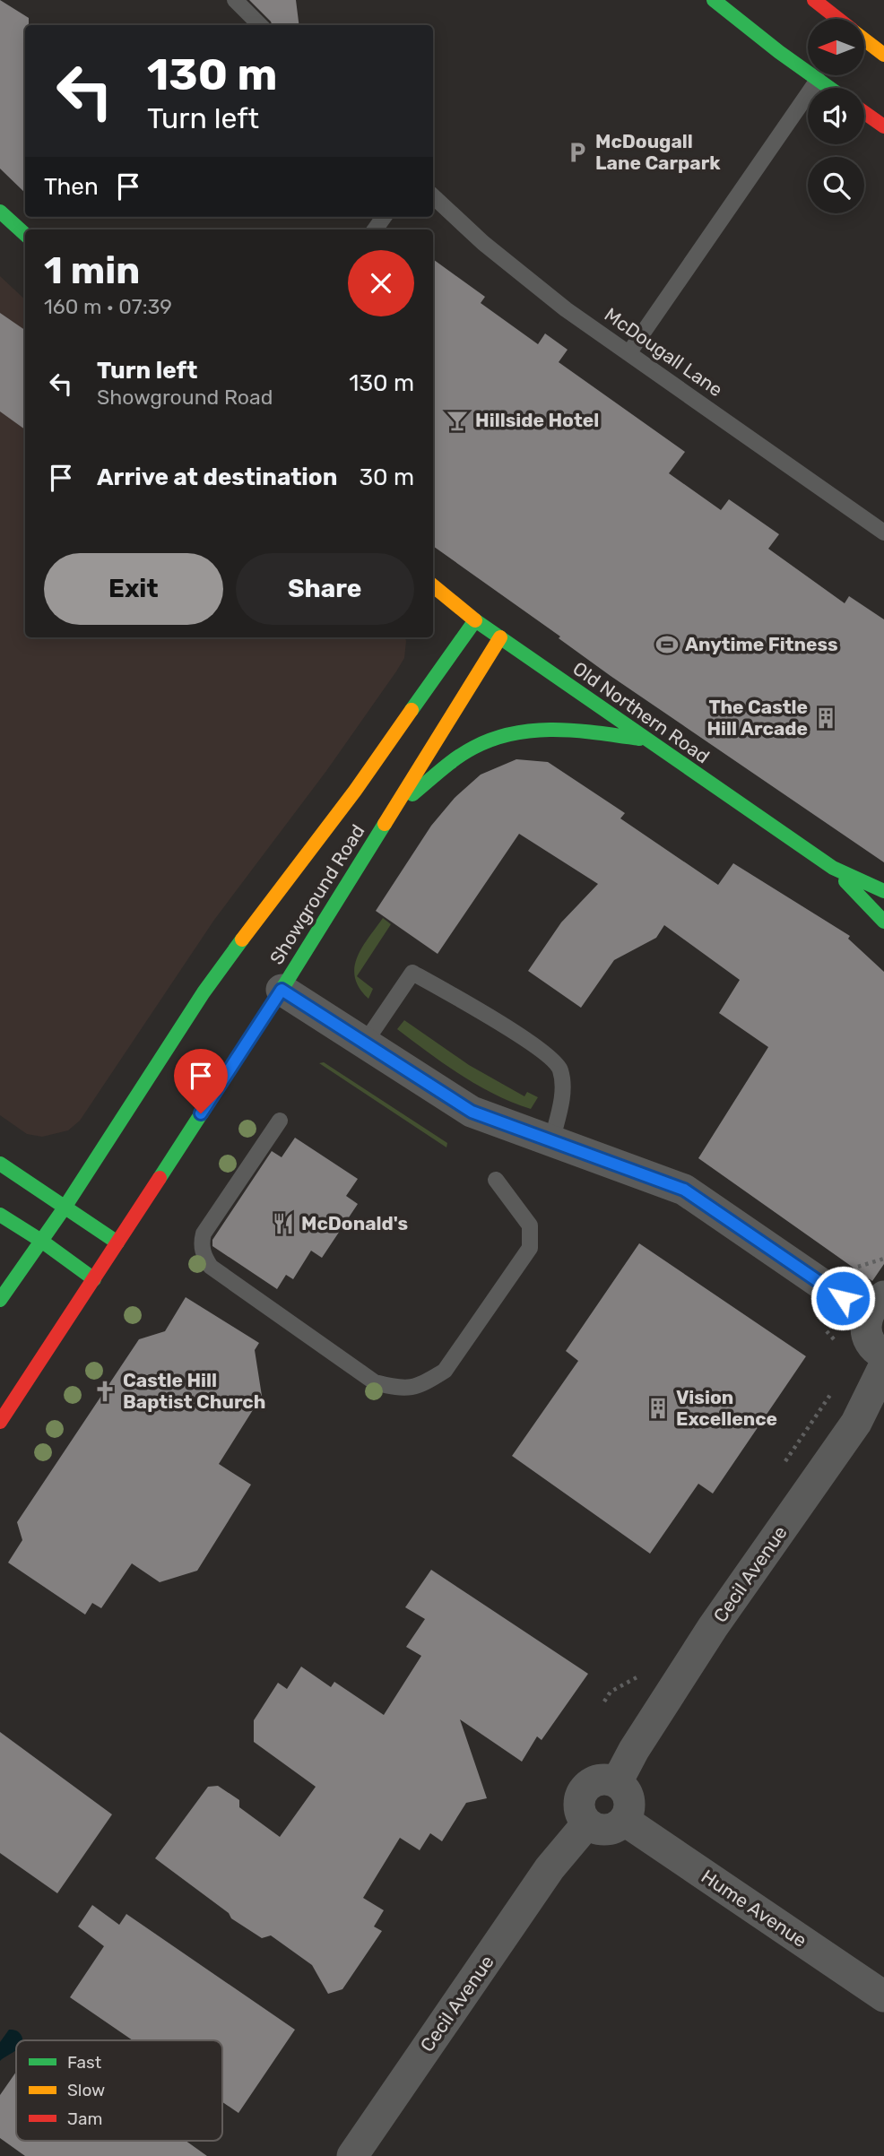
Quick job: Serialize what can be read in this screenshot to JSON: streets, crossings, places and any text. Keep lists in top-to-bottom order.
{
  "streets": {
    "main road": ["Old Northern Road", "Showground Road"],
    "street": ["Cecil Avenue", "Hume Avenue"],
    "lane": ["McDougall Lane"]
  },
  "crossings": [
    ["Old Northern Road", "Showground Road"],
    ["Cecil Avenue", "Hume Avenue"]
  ],
  "places": {
    "parking": ["McDougall Lane Carpark"],
    "bar": ["Hillside Hotel"],
    "sports": ["Anytime Fitness"],
    "building": ["The Castle Hill Arcade", "Vision Excellence"],
    "restaurant": ["McDonald's"],
    "church": ["Castle Hill Baptist Church"]
  },
  "legend": ["Fast", "Slow", "Jam"],
  "north": "left",
  "page": {
    "turn": ["130 m", "Turn left"],
    "then": "Then",
    "heading": ["1 min", "160 m · 07:39"],
    "list": [
      {
        "name": "Turn left",
        "note": "Showground Road",
        "value": "130 m"
      },
      {
        "name": "Arrive at destination",
        "value": "30 m"
      }
    ],
    "buttons": ["Exit", "Share"]
  }
}
